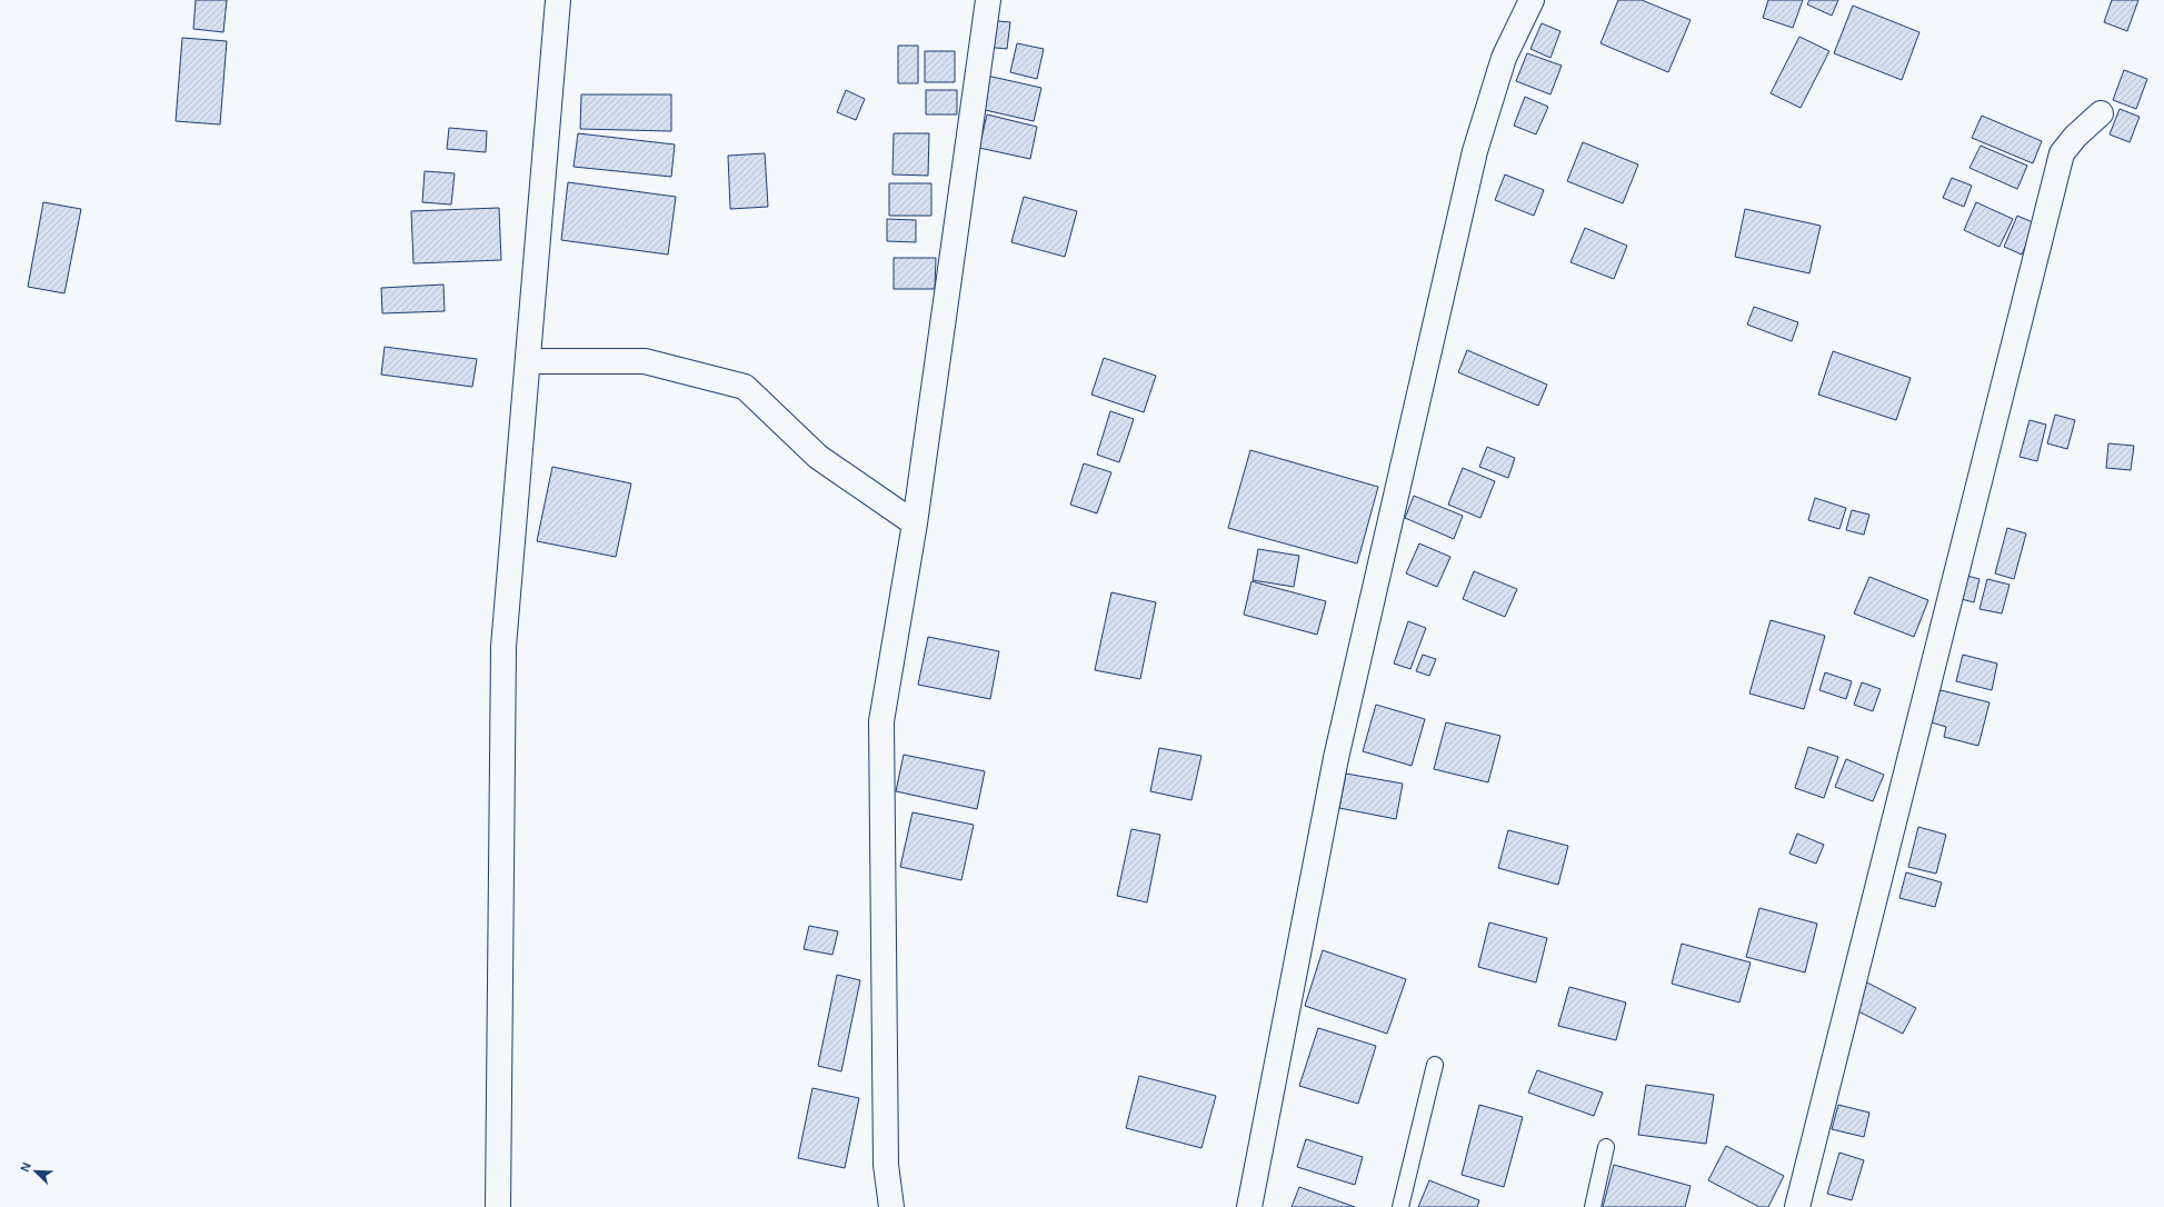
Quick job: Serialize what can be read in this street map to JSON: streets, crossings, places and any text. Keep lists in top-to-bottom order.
{
  "north": "top left"
}
